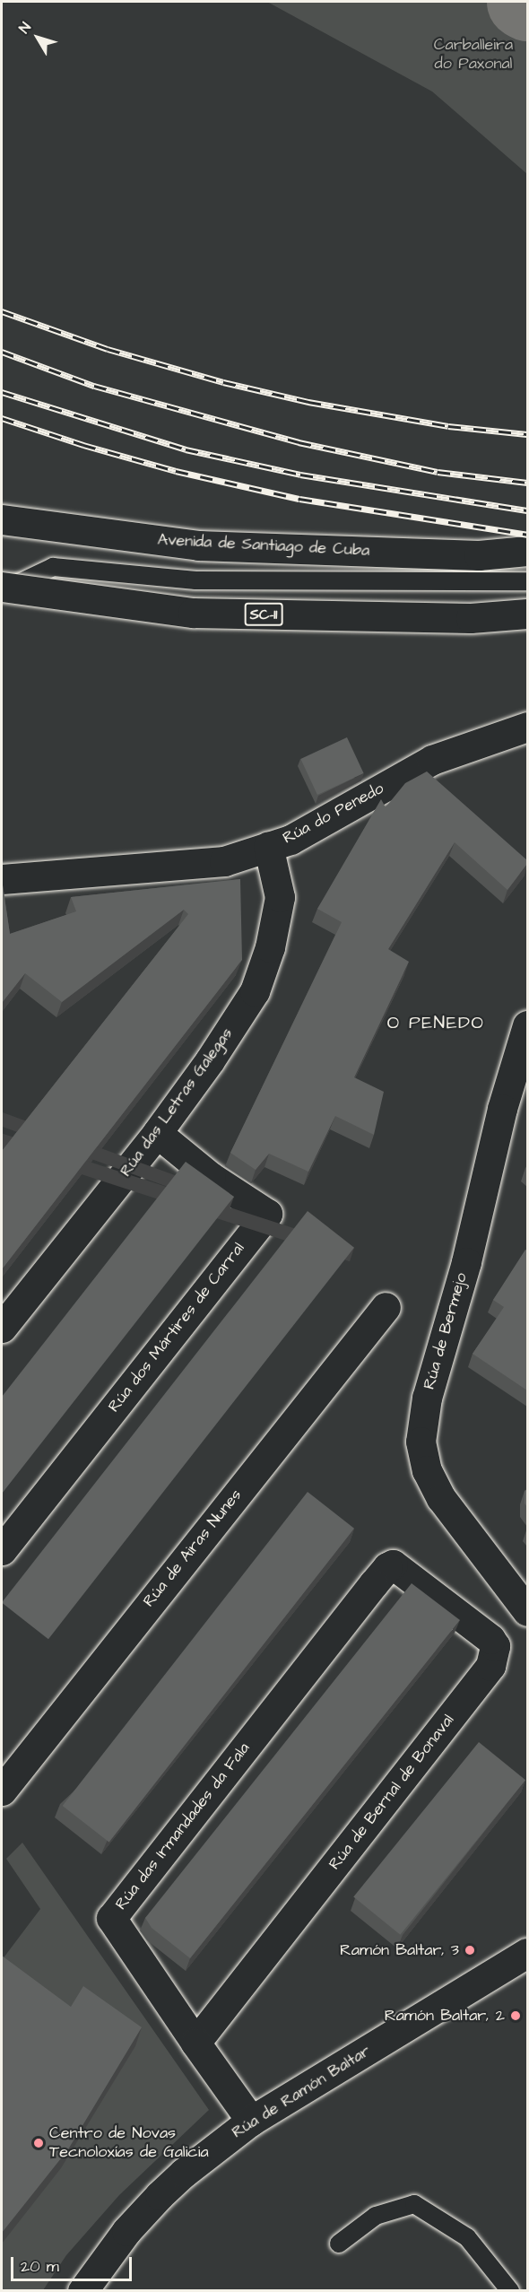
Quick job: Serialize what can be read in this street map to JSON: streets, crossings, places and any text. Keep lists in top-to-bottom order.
{
  "streets": {
    "main road": [
      "Avenida de Santiago de Cuba",
      "SC-11",
      "Rúa do Penedo",
      "Rúa das Letras Galegas",
      "Rúa dos Mártires de Carral",
      "Rúa de Bermejo",
      "Rúa de Airas Nunes",
      "Rúa de Bernal de Bonaval",
      "Rúa das Irmandades da Fala",
      "Rúa de Ramón Baltar"
    ]
  },
  "crossings": [
    ["Rúa do Penedo", "Rúa das Letras Galegas"],
    ["Rúa das Letras Galegas", "Rúa dos Mártires de Carral"],
    ["Rúa de Bernal de Bonaval", "Rúa das Irmandades da Fala"],
    ["Rúa das Irmandades da Fala", "Rúa de Ramón Baltar"]
  ],
  "districts": ["O PENEDO"],
  "parks": ["Carballeira do Paxonal"],
  "places": ["Ramón Baltar, 3", "Ramón Baltar, 2", "Centro de Novas Tecnoloxías de Galicia"],
  "scale_bar": "20 m",
  "north": "top left"
}
